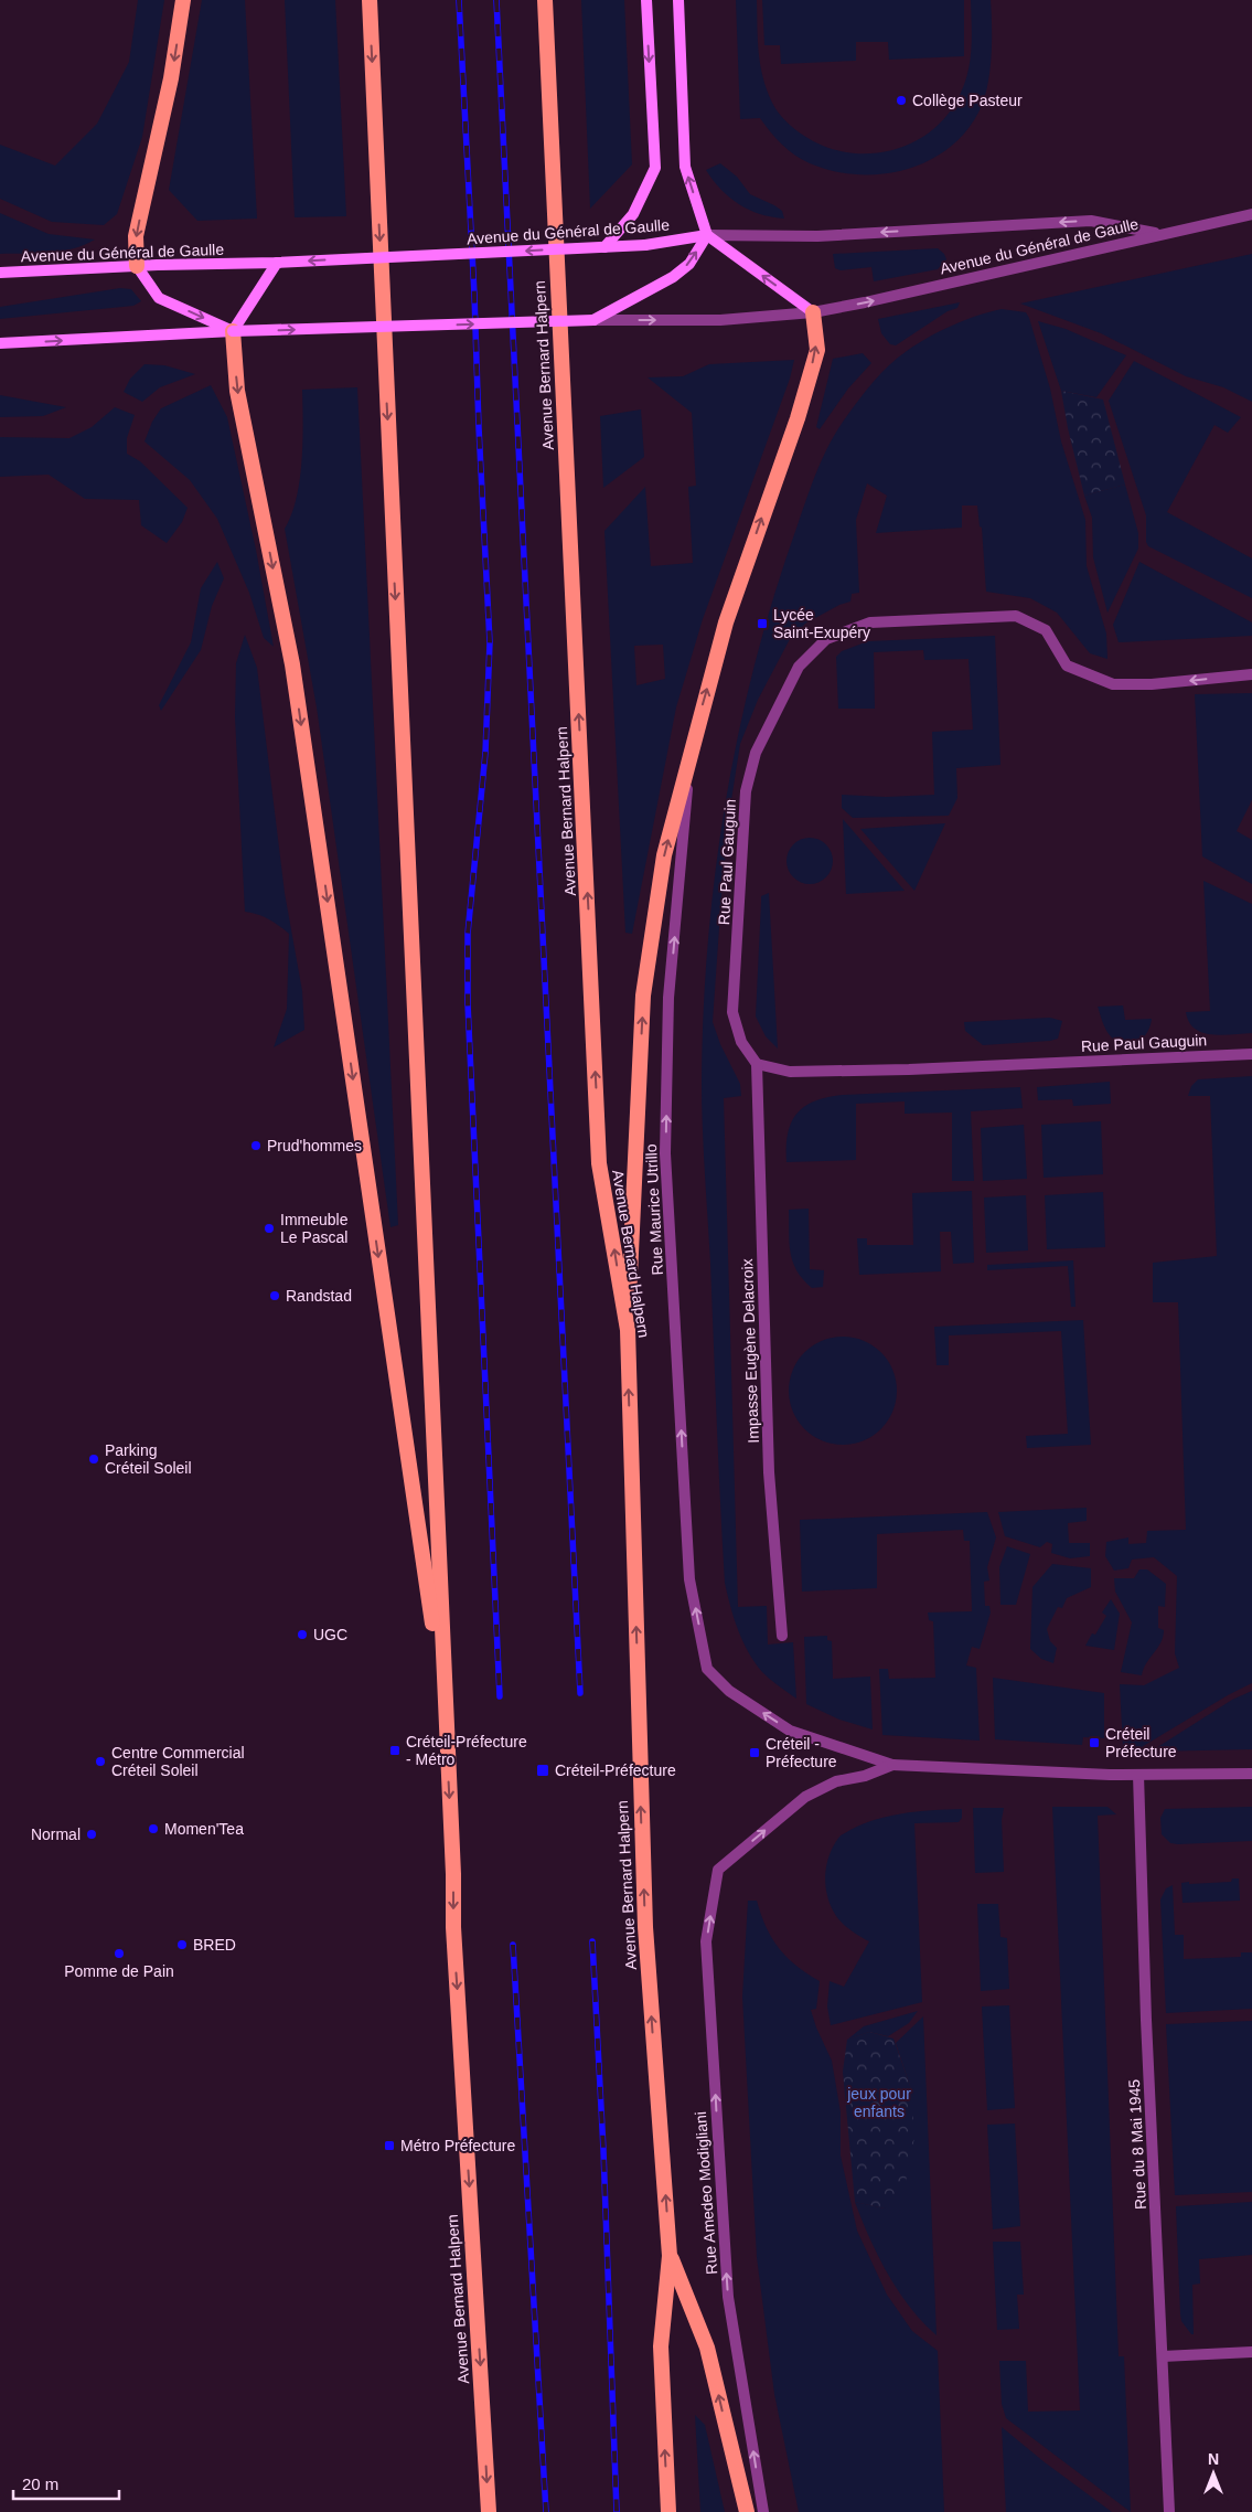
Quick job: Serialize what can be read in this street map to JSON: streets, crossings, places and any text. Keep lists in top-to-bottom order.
{
  "streets": {
    "highway": ["Avenue Bernard Halpern"],
    "main road": ["Avenue du Général de Gaulle"],
    "street": [
      "Rue Paul Gauguin",
      "Rue Maurice Utrillo",
      "Impasse Eugène Delacroix",
      "Rue du 8 Mai 1945",
      "Rue Amedeo Modigliani"
    ]
  },
  "crossings": [
    ["Rue Paul Gauguin", "Impasse Eugène Delacroix"],
    ["Rue Maurice Utrillo", "Rue Amedeo Modigliani"]
  ],
  "one_way": ["Rue Maurice Utrillo", "Rue Amedeo Modigliani"],
  "parks": ["jeux pour enfants"],
  "places": {
    "other": [
      "Collège Pasteur",
      "Prud'hommes",
      "Immeuble Le Pascal",
      "Randstad",
      "Parking Créteil Soleil",
      "UGC",
      "Centre Commercial Créteil Soleil",
      "Momen'Tea",
      "Normal",
      "BRED",
      "Pomme de Pain"
    ],
    "transit": [
      "Lycée Saint-Exupéry",
      "Créteil Préfecture",
      "Créteil-Préfecture - Métro",
      "Créteil - Préfecture",
      "Créteil-Préfecture",
      "Métro Préfecture"
    ]
  },
  "scale_bar": "20 m",
  "north": "top"
}
